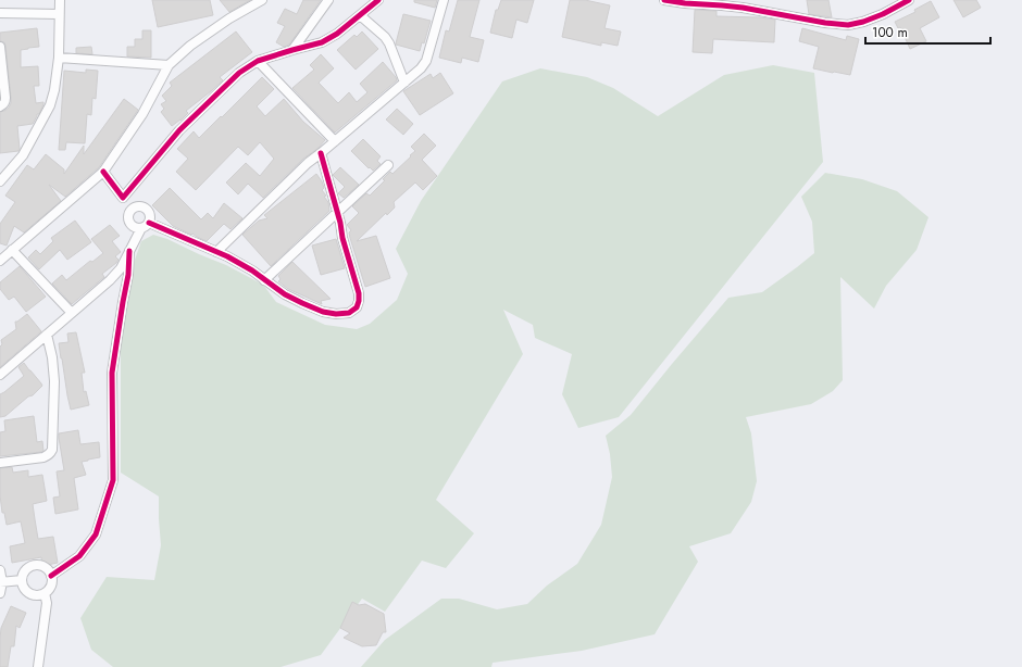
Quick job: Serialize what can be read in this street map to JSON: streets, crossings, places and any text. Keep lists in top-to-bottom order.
{
  "scale_bar": "100 m"
}
